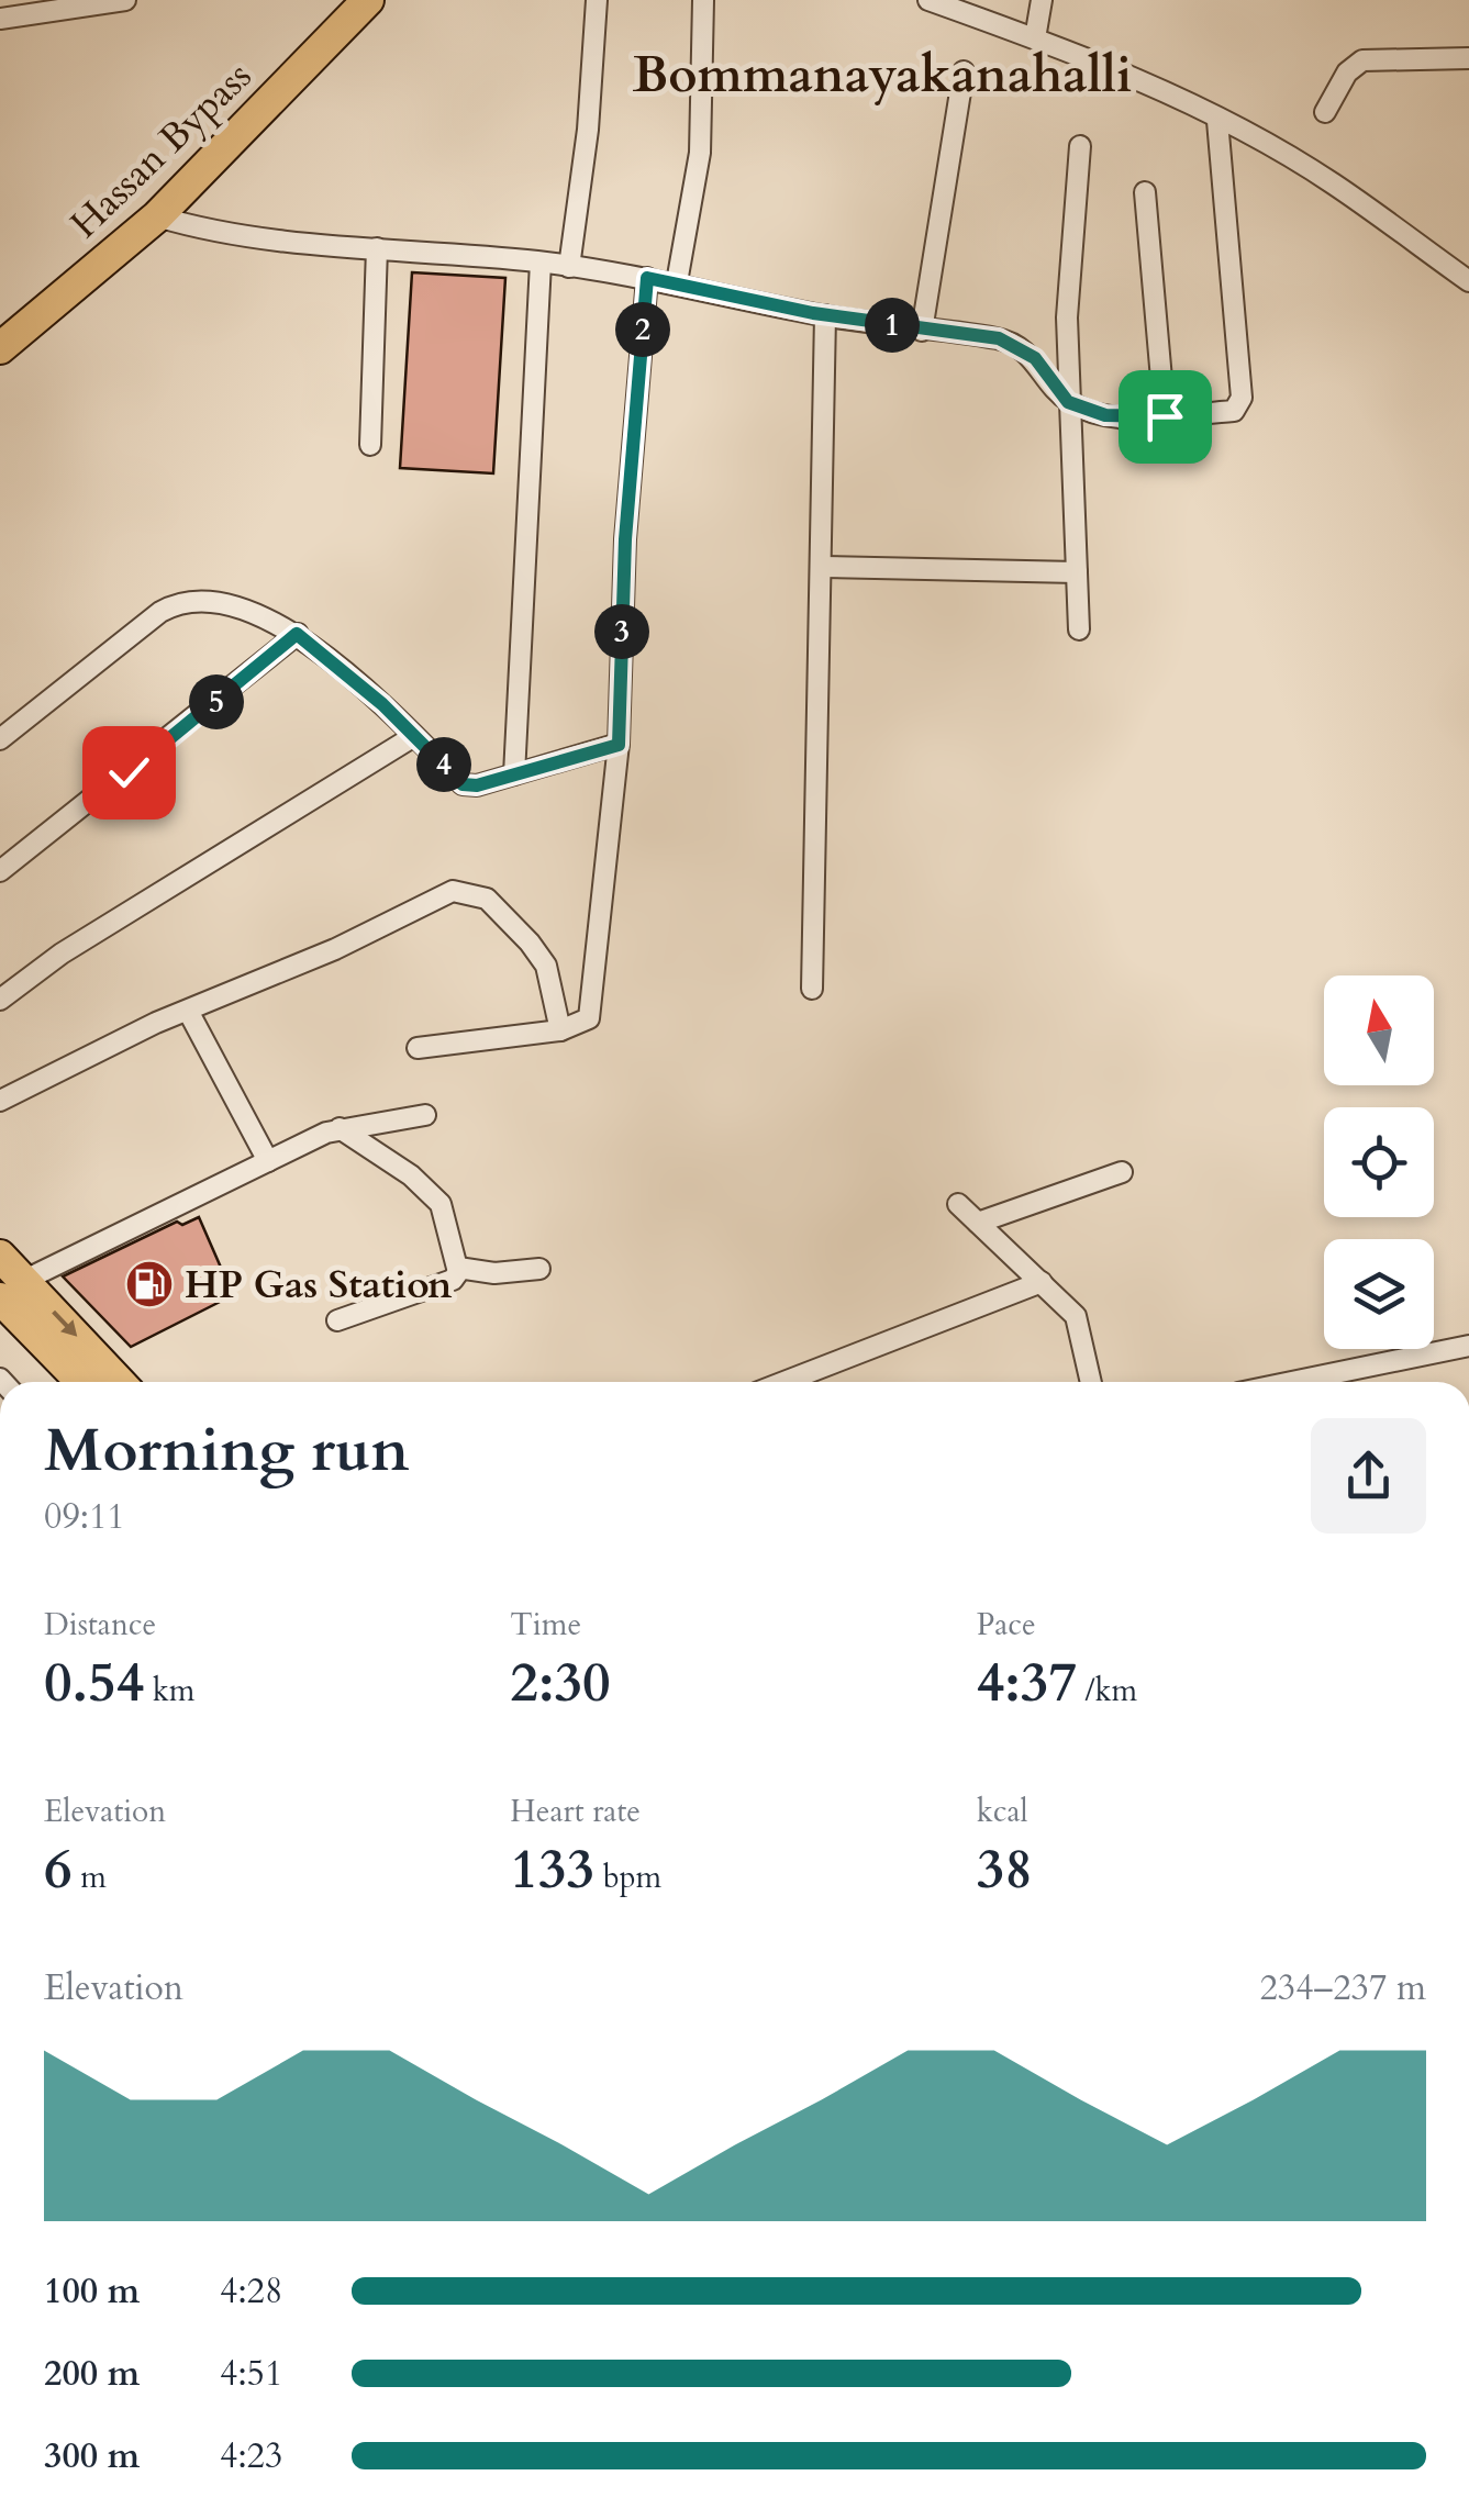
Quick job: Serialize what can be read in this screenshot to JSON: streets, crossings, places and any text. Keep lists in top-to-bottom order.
{
  "streets": {
    "highway": ["Hassan Bypass"]
  },
  "districts": ["Bommanayakanahalli"],
  "places": {
    "fuel station": ["HP Gas Station"]
  },
  "north": "top",
  "page": {
    "pins": [
      "1",
      "2",
      "3",
      "5",
      "4"
    ],
    "heading": ["Morning run", "09:11"],
    "stats": [
      ["Distance", "0.54 km"],
      ["Time", "2:30"],
      ["Pace", "4:37 /km"],
      ["Elevation", "6 m"],
      ["Heart rate", "133 bpm"],
      ["kcal", "38"]
    ],
    "chart": ["Elevation", "234–237 m"],
    "list": [
      {
        "name": "100 m",
        "note": "4:28"
      },
      {
        "name": "200 m",
        "note": "4:51"
      },
      {
        "name": "300 m",
        "note": "4:23"
      }
    ]
  }
}
